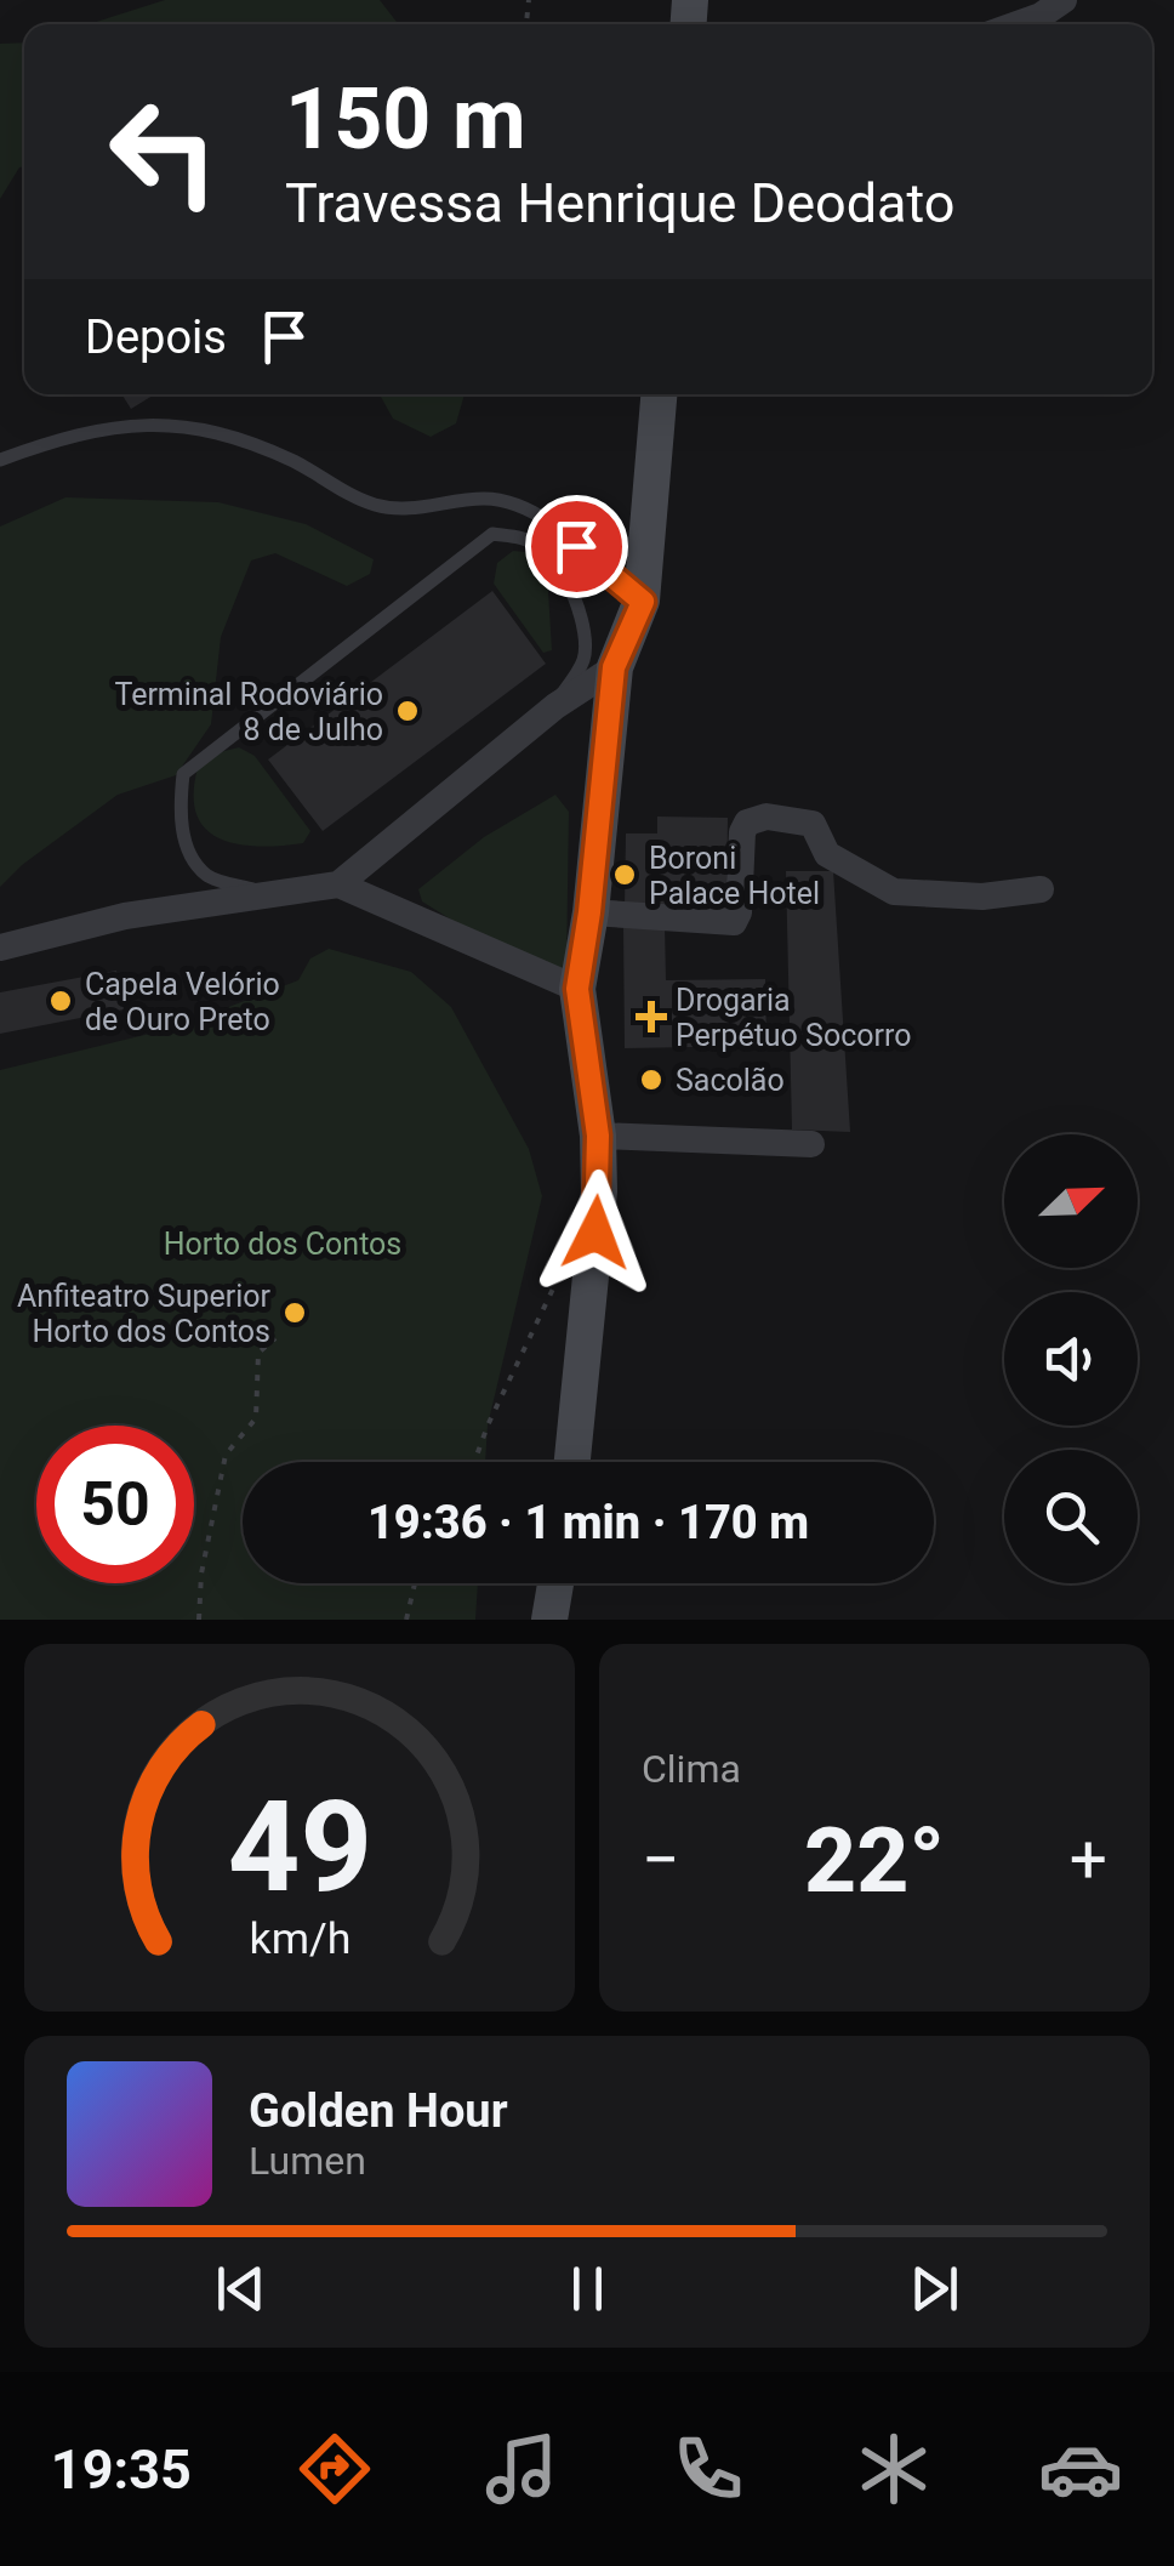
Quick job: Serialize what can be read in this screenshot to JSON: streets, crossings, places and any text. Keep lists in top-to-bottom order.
{
  "parks": ["Horto dos Contos"],
  "places": {
    "other": [
      "Terminal Rodoviário 8 de Julho",
      "Boroni Palace Hotel",
      "Capela Velório de Ouro Preto",
      "Sacolão",
      "Anfiteatro Superior Horto dos Contos"
    ],
    "health": ["Drogaria Perpétuo Socorro"]
  },
  "north": "top right",
  "page": {
    "turn": ["150 m", "Travessa Henrique Deodato"],
    "then": "Depois",
    "limit": "50",
    "trip": "19:36 · 1 min · 170 m",
    "tile": "Clima",
    "heat": ["−", "22°", "+"],
    "song": ["Golden Hour", "Lumen"],
    "tabs": "19:35",
    "gauge": ["49", "km/h"]
  }
}
